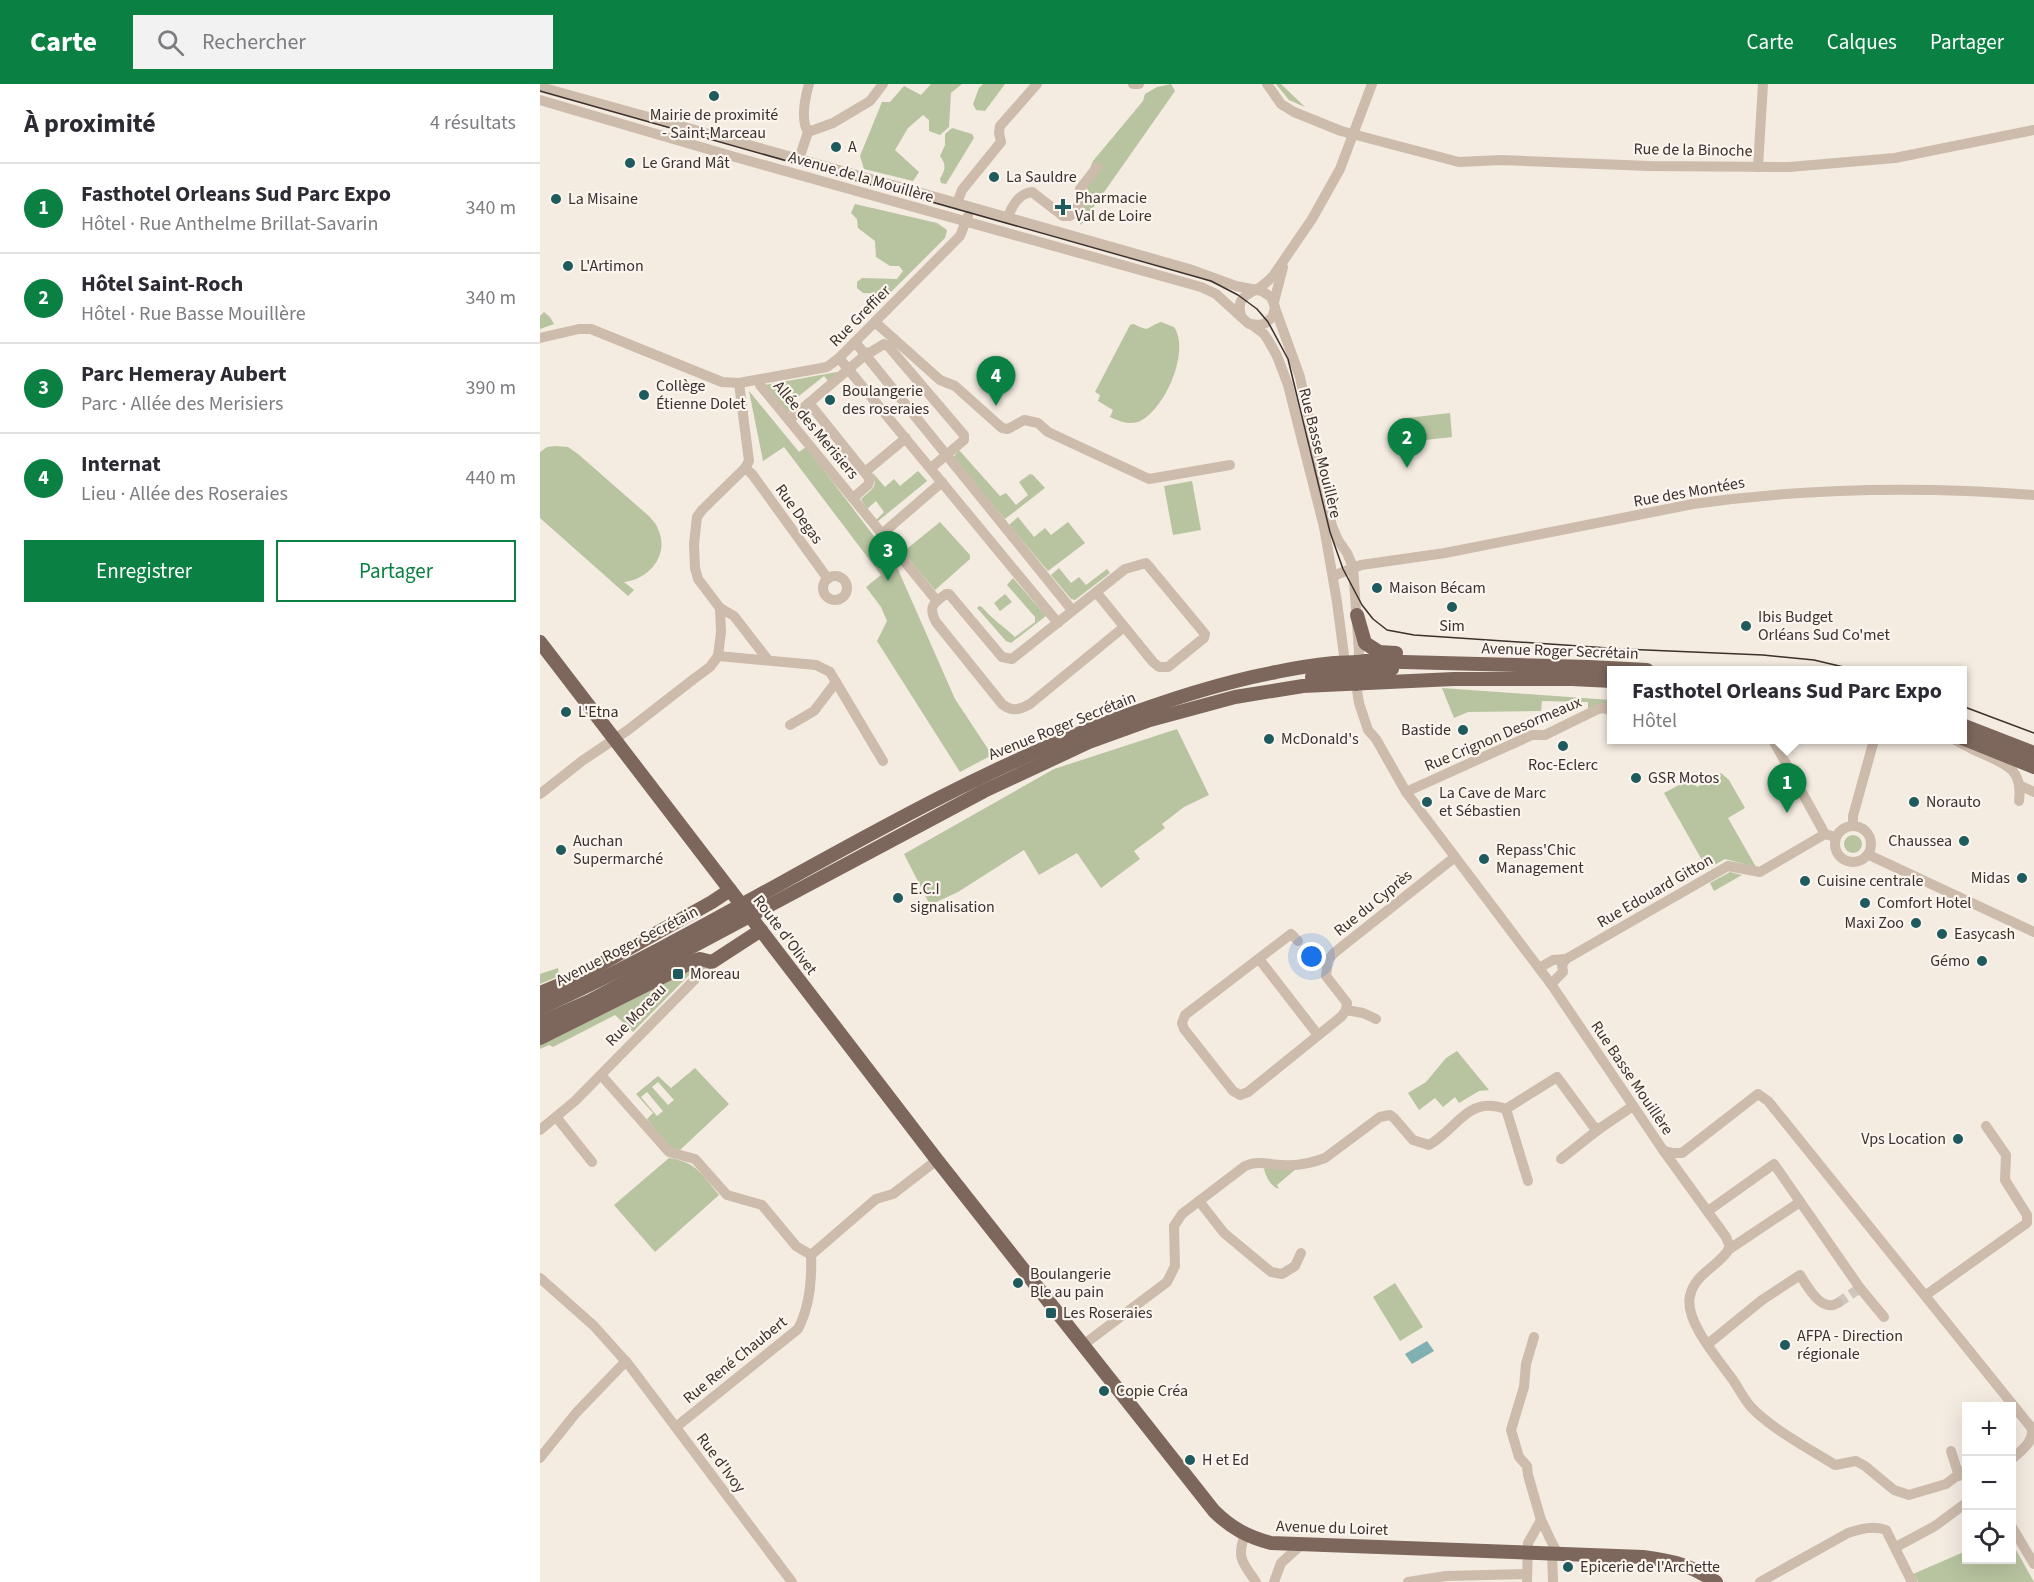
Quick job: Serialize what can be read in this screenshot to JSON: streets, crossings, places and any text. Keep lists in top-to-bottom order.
{
  "streets": {
    "main road": [
      "Avenue Roger Secrétain",
      "Route d'Olivet",
      "Rue Moreau",
      "Avenue du Loiret"
    ],
    "street": [
      "Rue de la Binoche",
      "Avenue de la Mouillère",
      "Rue Greffier",
      "Allée des Merisiers",
      "Rue Basse Mouillère",
      "Rue des Montées",
      "Rue Degas",
      "Rue Crignon Desormeaux",
      "Rue Edouard Gitton",
      "Rue du Cyprès",
      "Rue René Chaubert",
      "Rue d'Ivoy"
    ]
  },
  "crossings": [
    ["Avenue de la Mouillère", "Rue Greffier"],
    ["Avenue de la Mouillère", "Rue Basse Mouillère"],
    ["Rue Greffier", "Allée des Merisiers"],
    ["Rue Basse Mouillère", "Rue des Montées"],
    ["Rue Basse Mouillère", "Avenue Roger Secrétain"],
    ["Rue Basse Mouillère", "Rue Crignon Desormeaux"],
    ["Rue Basse Mouillère", "Rue Edouard Gitton"],
    ["Rue Basse Mouillère", "Rue du Cyprès"],
    ["Route d'Olivet", "Rue Moreau"],
    ["Route d'Olivet", "Avenue du Loiret"],
    ["Rue René Chaubert", "Rue d'Ivoy"]
  ],
  "places": {
    "other": [
      "Mairie de proximité - Saint-Marceau",
      "A",
      "Le Grand Mât",
      "La Sauldre",
      "La Misaine",
      "L'Artimon",
      "Collège Étienne Dolet",
      "Boulangerie des roseraies",
      "Maison Bécam",
      "Sim",
      "Ibis Budget Orléans Sud Co'met",
      "L'Etna",
      "Bastide",
      "McDonald's",
      "Roc-Eclerc",
      "GSR Motos",
      "La Cave de Marc et Sébastien",
      "Norauto",
      "Chaussea",
      "Auchan Supermarché",
      "Repass'Chic Management",
      "Midas",
      "Cuisine centrale",
      "E.C.I signalisation",
      "Comfort Hotel",
      "Maxi Zoo",
      "Easycash",
      "Gémo",
      "Vps Location",
      "Boulangerie Ble au pain",
      "AFPA - Direction régionale",
      "Copie Créa",
      "H et Ed",
      "Epicerie de l'Archette"
    ],
    "health": ["Pharmacie Val de Loire"],
    "transit": ["Moreau", "Les Roseraies"]
  },
  "page": {
    "header": "Carte",
    "search": "Rechercher",
    "nav": ["Carte", "Calques", "Partager"],
    "heading": ["À proximité", "4 résultats"],
    "list": [
      {
        "mark": "1",
        "name": "Fasthotel Orleans Sud Parc Expo",
        "note": "Hôtel · Rue Anthelme Brillat-Savarin",
        "value": "340 m"
      },
      {
        "mark": "2",
        "name": "Hôtel Saint-Roch",
        "note": "Hôtel · Rue Basse Mouillère",
        "value": "340 m"
      },
      {
        "mark": "3",
        "name": "Parc Hemeray Aubert",
        "note": "Parc · Allée des Merisiers",
        "value": "390 m"
      },
      {
        "mark": "4",
        "name": "Internat",
        "note": "Lieu · Allée des Roseraies",
        "value": "440 m"
      }
    ],
    "pins": [
      "4",
      "2",
      "3",
      "1"
    ],
    "buttons": ["Enregistrer", "Partager"],
    "popup": ["Fasthotel Orleans Sud Parc Expo", "Hôtel"],
    "map_buttons": ["+", "−"]
  }
}
